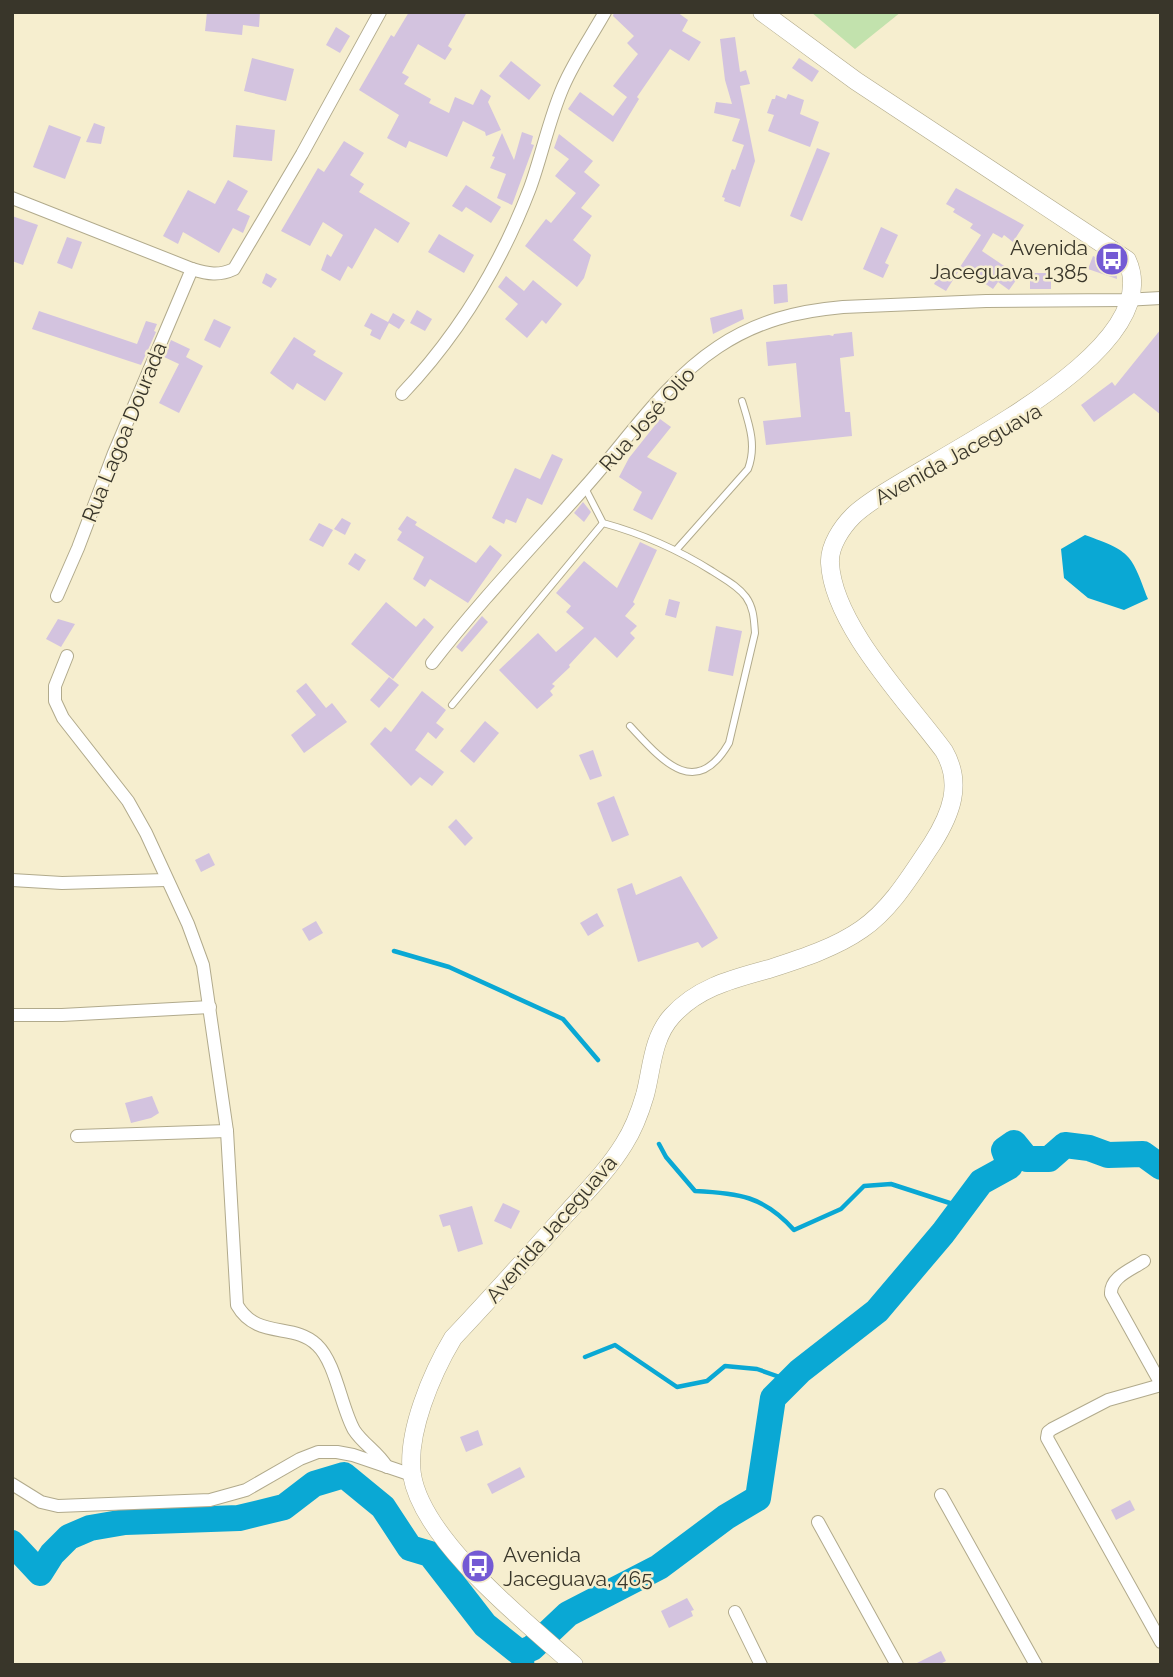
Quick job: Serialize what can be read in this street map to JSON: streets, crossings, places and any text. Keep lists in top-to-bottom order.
{
  "streets": {
    "main road": ["Avenida Jaceguava"],
    "street": ["Rua José Olio", "Rua Lagoa Dourada"]
  },
  "crossings": [
    ["Rua José Olio", "Avenida Jaceguava"]
  ],
  "places": {
    "bus stop": ["Avenida Jaceguava, 1385", "Avenida Jaceguava, 465"]
  }
}
